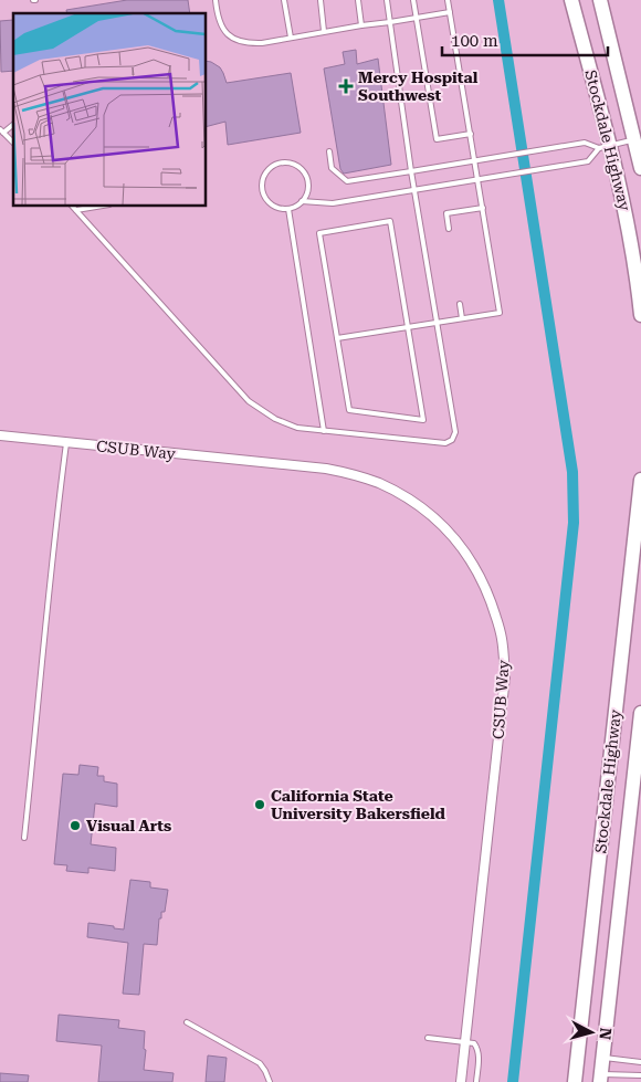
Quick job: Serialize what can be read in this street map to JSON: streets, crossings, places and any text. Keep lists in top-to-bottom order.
{
  "streets": {
    "main road": ["Stockdale Highway"],
    "street": ["CSUB Way"]
  },
  "places": {
    "health": ["Mercy Hospital Southwest"],
    "other": ["California State University Bakersfield", "Visual Arts"]
  },
  "scale_bar": "100 m",
  "north": "right"
}
